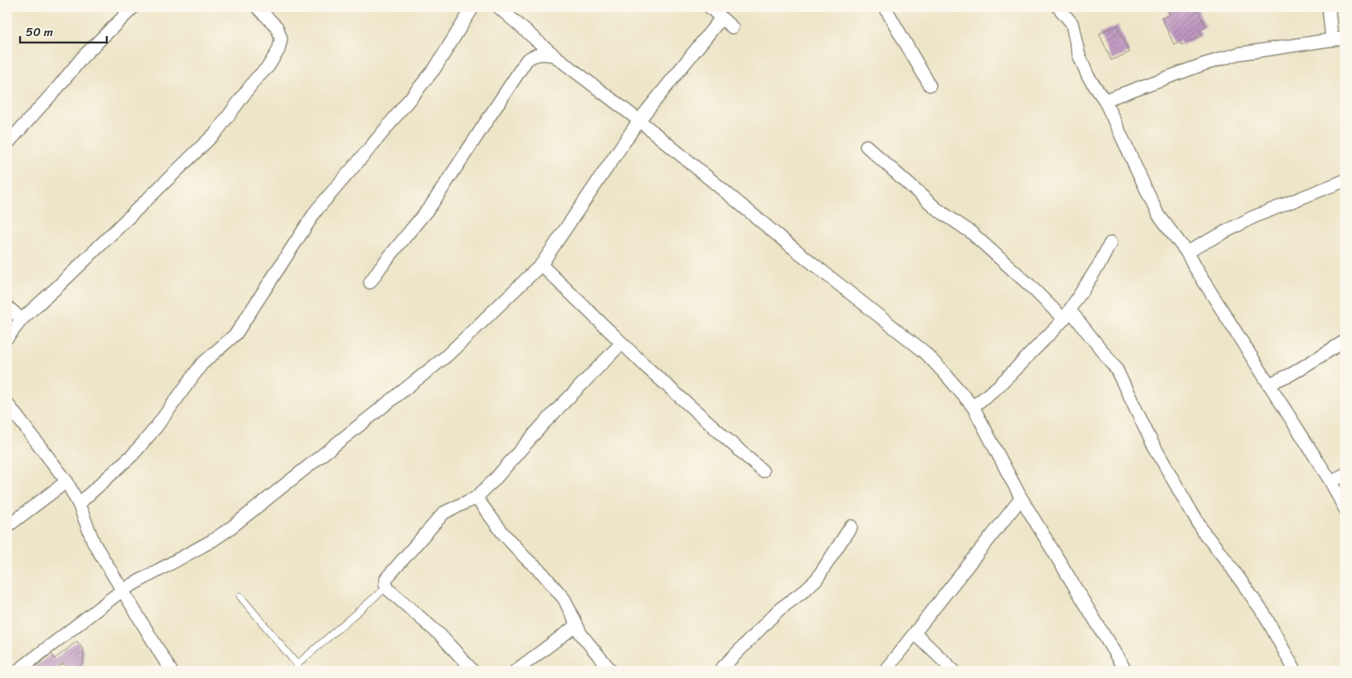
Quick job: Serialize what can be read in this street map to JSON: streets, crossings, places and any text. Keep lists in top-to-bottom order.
{
  "scale_bar": "50 m"
}
